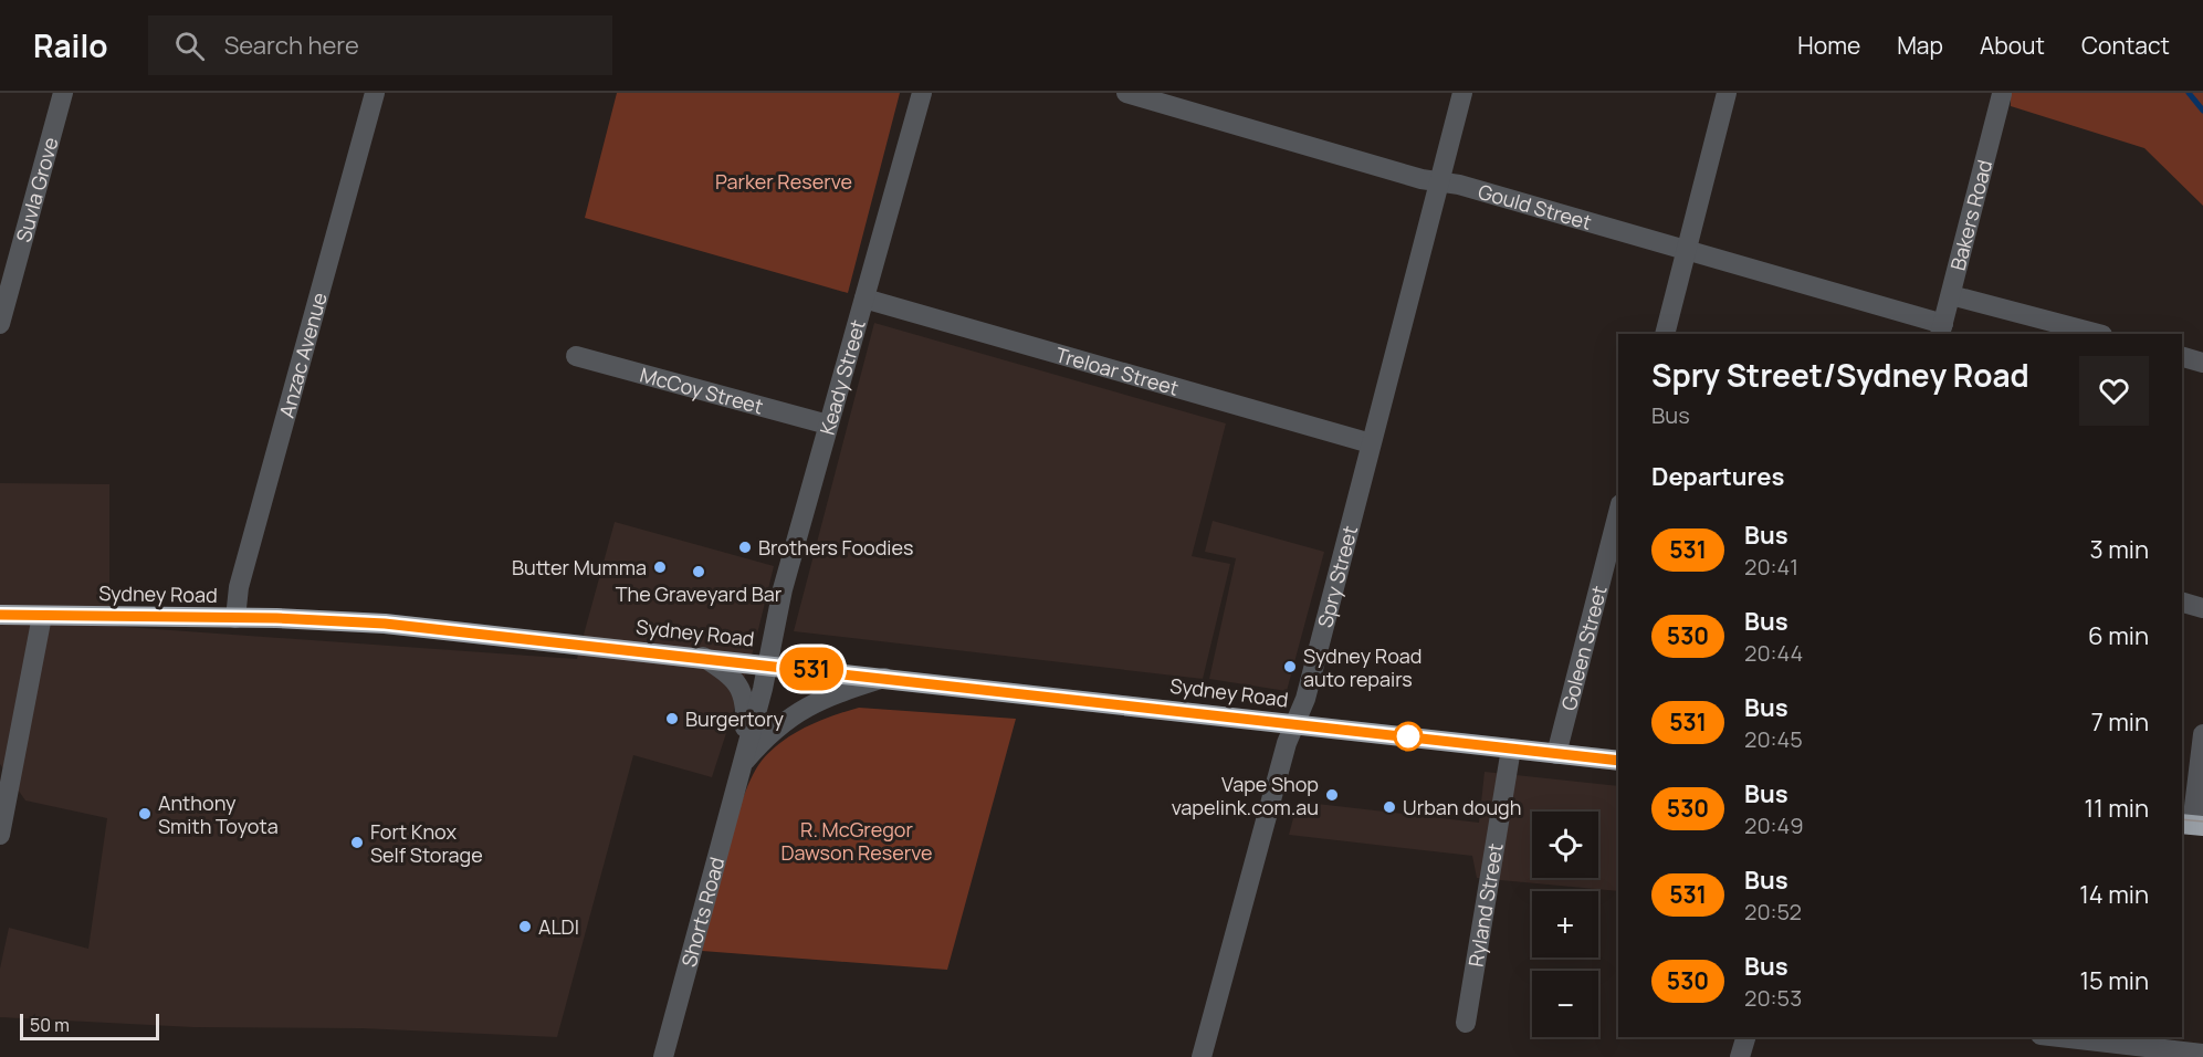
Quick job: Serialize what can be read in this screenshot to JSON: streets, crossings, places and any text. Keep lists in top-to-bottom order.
{
  "streets": {
    "highway": ["Sydney Road"],
    "street": [
      "Suvla Grove",
      "Gould Street",
      "Bakers Road",
      "Anzac Avenue",
      "Treloar Street",
      "Keady Street",
      "McCoy Street",
      "Spry Street",
      "Goleen Street",
      "Ryland Street",
      "Shorts Road"
    ]
  },
  "crossings": [
    ["Gould Street", "Bakers Road"],
    ["Gould Street", "Spry Street"],
    ["Anzac Avenue", "Sydney Road"],
    ["Treloar Street", "Keady Street"],
    ["Treloar Street", "Spry Street"],
    ["Keady Street", "McCoy Street"],
    ["Keady Street", "Sydney Road"],
    ["Keady Street", "Shorts Road"],
    ["Spry Street", "Sydney Road"],
    ["Sydney Road", "Goleen Street"],
    ["Sydney Road", "Ryland Street"],
    ["Sydney Road", "Shorts Road"]
  ],
  "parks": ["Parker Reserve", "R. McGregor Dawson Reserve"],
  "places": [
    "Brothers Foodies",
    "Butter Mumma",
    "The Graveyard Bar",
    "Sydney Road auto repairs",
    "Burgertory",
    "Vape Shop vapelink.com.au",
    "Urban dough",
    "Anthony Smith Toyota",
    "Fort Knox Self Storage",
    "ALDI"
  ],
  "lines": ["bus line 531"],
  "scale_bar": "50 m",
  "page": {
    "header": "Railo",
    "search": "Search here",
    "nav": [
      "Home",
      "Map",
      "About",
      "Contact"
    ],
    "on_map": "531",
    "heading": [
      ["Spry Street/Sydney Road", "Bus"],
      "Departures"
    ],
    "list": [
      {
        "mark": "531",
        "name": "Bus",
        "note": "20:41",
        "value": "3 min"
      },
      {
        "mark": "530",
        "name": "Bus",
        "note": "20:44",
        "value": "6 min"
      },
      {
        "mark": "531",
        "name": "Bus",
        "note": "20:45",
        "value": "7 min"
      },
      {
        "mark": "530",
        "name": "Bus",
        "note": "20:49",
        "value": "11 min"
      },
      {
        "mark": "531",
        "name": "Bus",
        "note": "20:52",
        "value": "14 min"
      },
      {
        "mark": "530",
        "name": "Bus",
        "note": "20:53",
        "value": "15 min"
      }
    ],
    "map_buttons": ["+", "−"],
    "scale": "50 m"
  }
}
